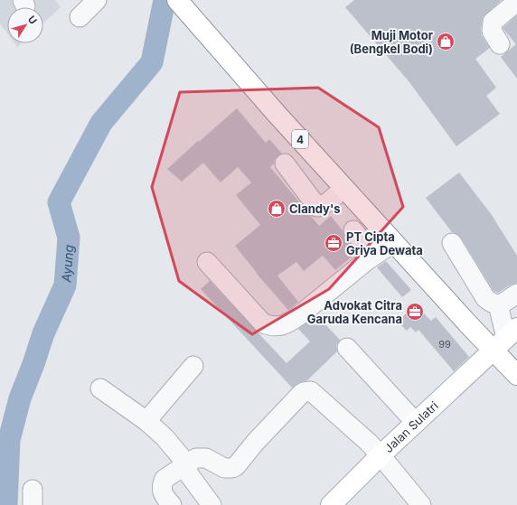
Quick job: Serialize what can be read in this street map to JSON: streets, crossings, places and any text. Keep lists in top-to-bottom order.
{
  "streets": {
    "main road": ["4", "Jalan Sulatri"]
  },
  "crossings": [
    ["4", "Jalan Sulatri"]
  ],
  "water": ["Ayung"],
  "places": {
    "shop": ["Muji Motor (Bengkel Bodi)", "Clandy's"],
    "office": ["PT Cipta Griya Dewata", "Advokat Citra Garuda Kencana"]
  },
  "house_numbers": ["99"],
  "north": "top right"
}
